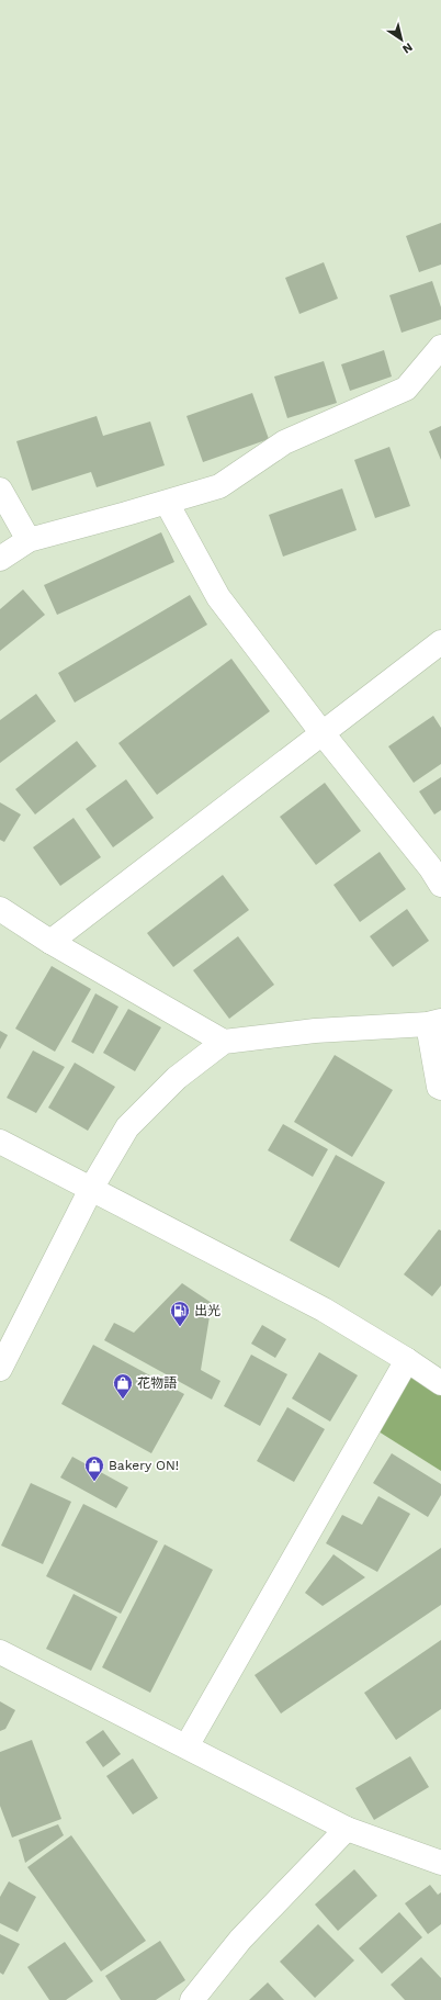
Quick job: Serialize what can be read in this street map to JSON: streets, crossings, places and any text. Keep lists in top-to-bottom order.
{
  "places": {
    "fuel station": ["出光"],
    "shop": ["花物語", "Bakery ON!"]
  },
  "north": "bottom right"
}
